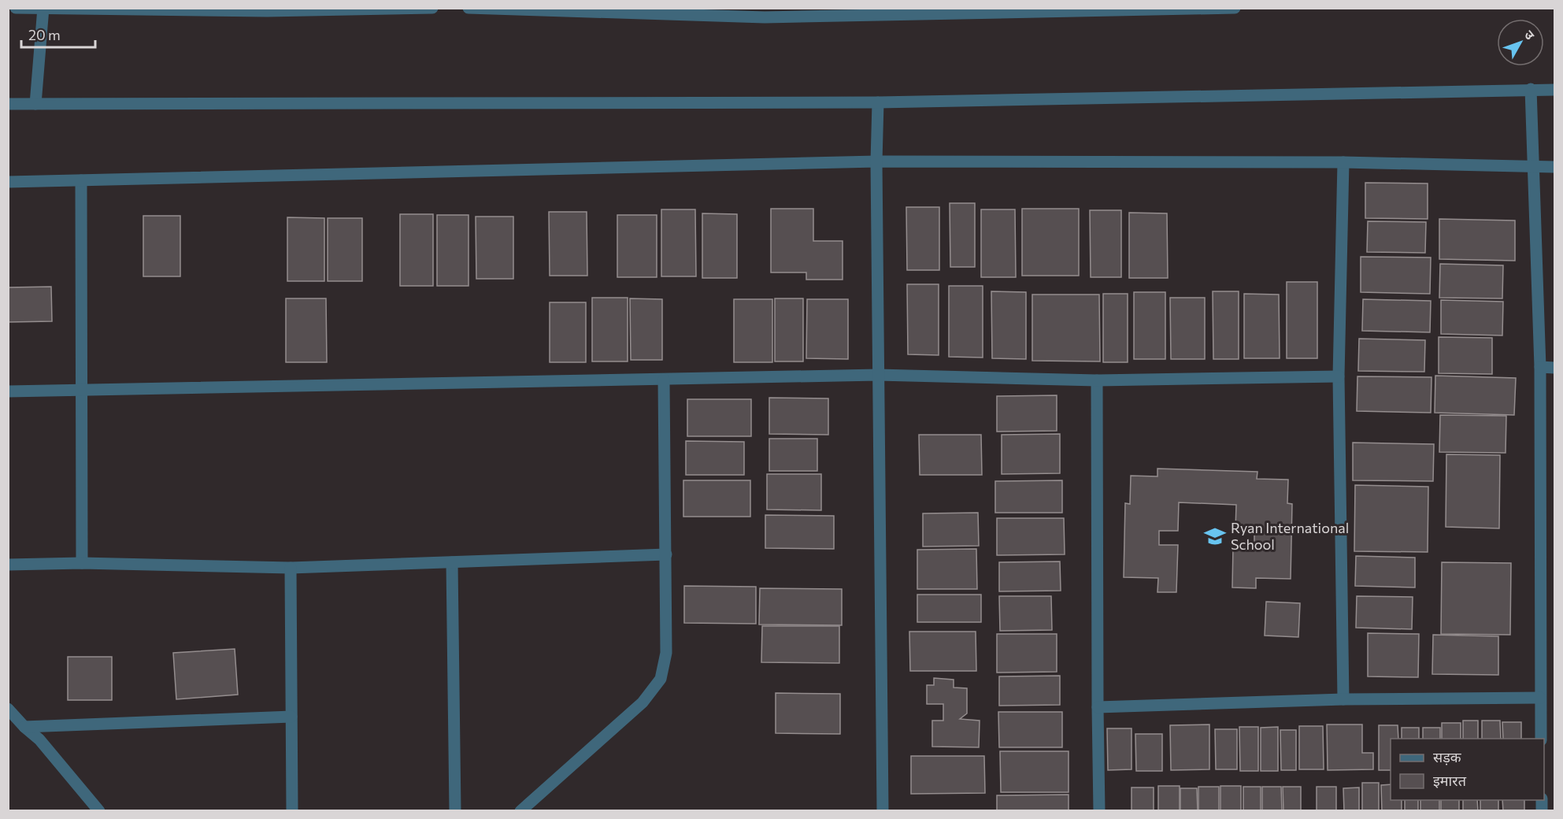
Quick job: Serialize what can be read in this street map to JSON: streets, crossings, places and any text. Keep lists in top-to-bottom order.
{
  "places": {
    "school or university": ["Ryan International School"]
  },
  "legend": ["सड़क", "इमारत"],
  "scale_bar": "20 m",
  "north": "top right"
}
